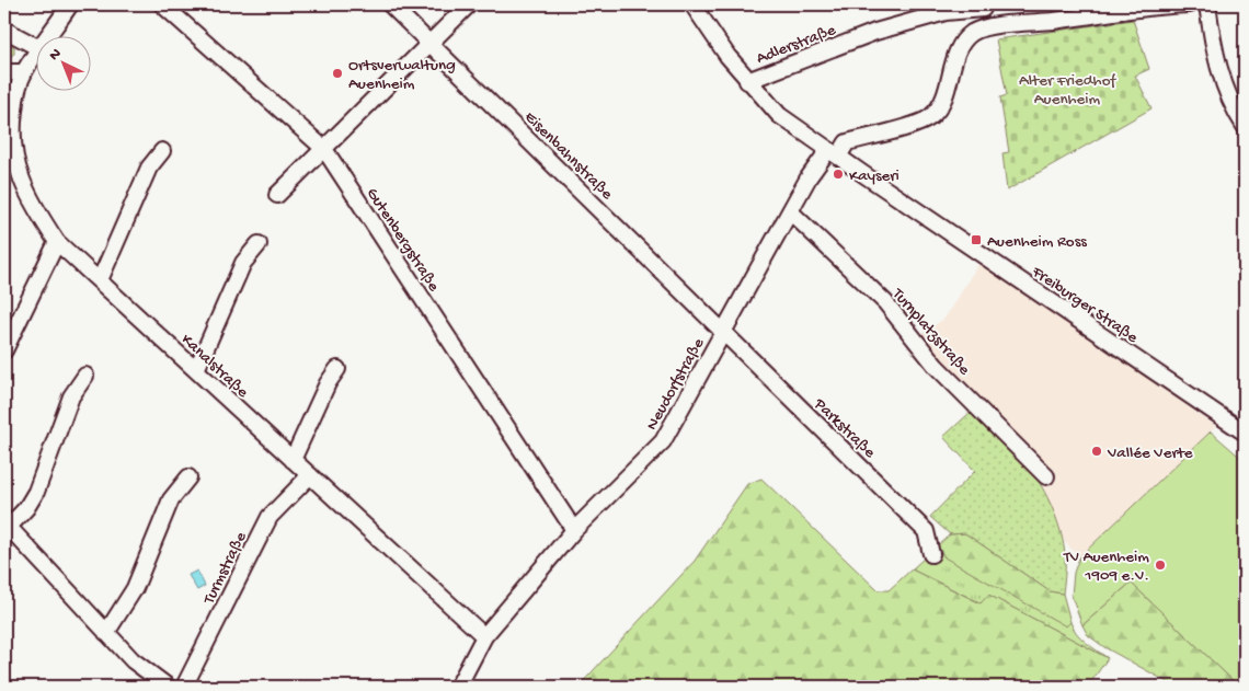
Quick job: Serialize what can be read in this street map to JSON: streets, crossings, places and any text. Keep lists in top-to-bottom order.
{
  "streets": {
    "street": [
      "Adlerstraße",
      "Eisenbahnstraße",
      "Gutenbergstraße",
      "Freiburger Straße",
      "Turnplatzstraße",
      "Kanalstraße",
      "Neudorfstraße",
      "Parkstraße",
      "Turmstraße"
    ]
  },
  "crossings": [
    ["Adlerstraße", "Freiburger Straße"],
    ["Eisenbahnstraße", "Neudorfstraße"],
    ["Eisenbahnstraße", "Parkstraße"],
    ["Gutenbergstraße", "Neudorfstraße"],
    ["Freiburger Straße", "Neudorfstraße"],
    ["Turnplatzstraße", "Neudorfstraße"],
    ["Kanalstraße", "Neudorfstraße"],
    ["Kanalstraße", "Turmstraße"],
    ["Neudorfstraße", "Parkstraße"]
  ],
  "parks": ["Alter Friedhof Auenheim"],
  "places": {
    "other": [
      "Ortsverwaltung Auenheim",
      "Kayseri",
      "Vallée Verte",
      "TV Auenheim 1909 e.V."
    ],
    "transit": ["Auenheim Ross"]
  },
  "north": "top left"
}
